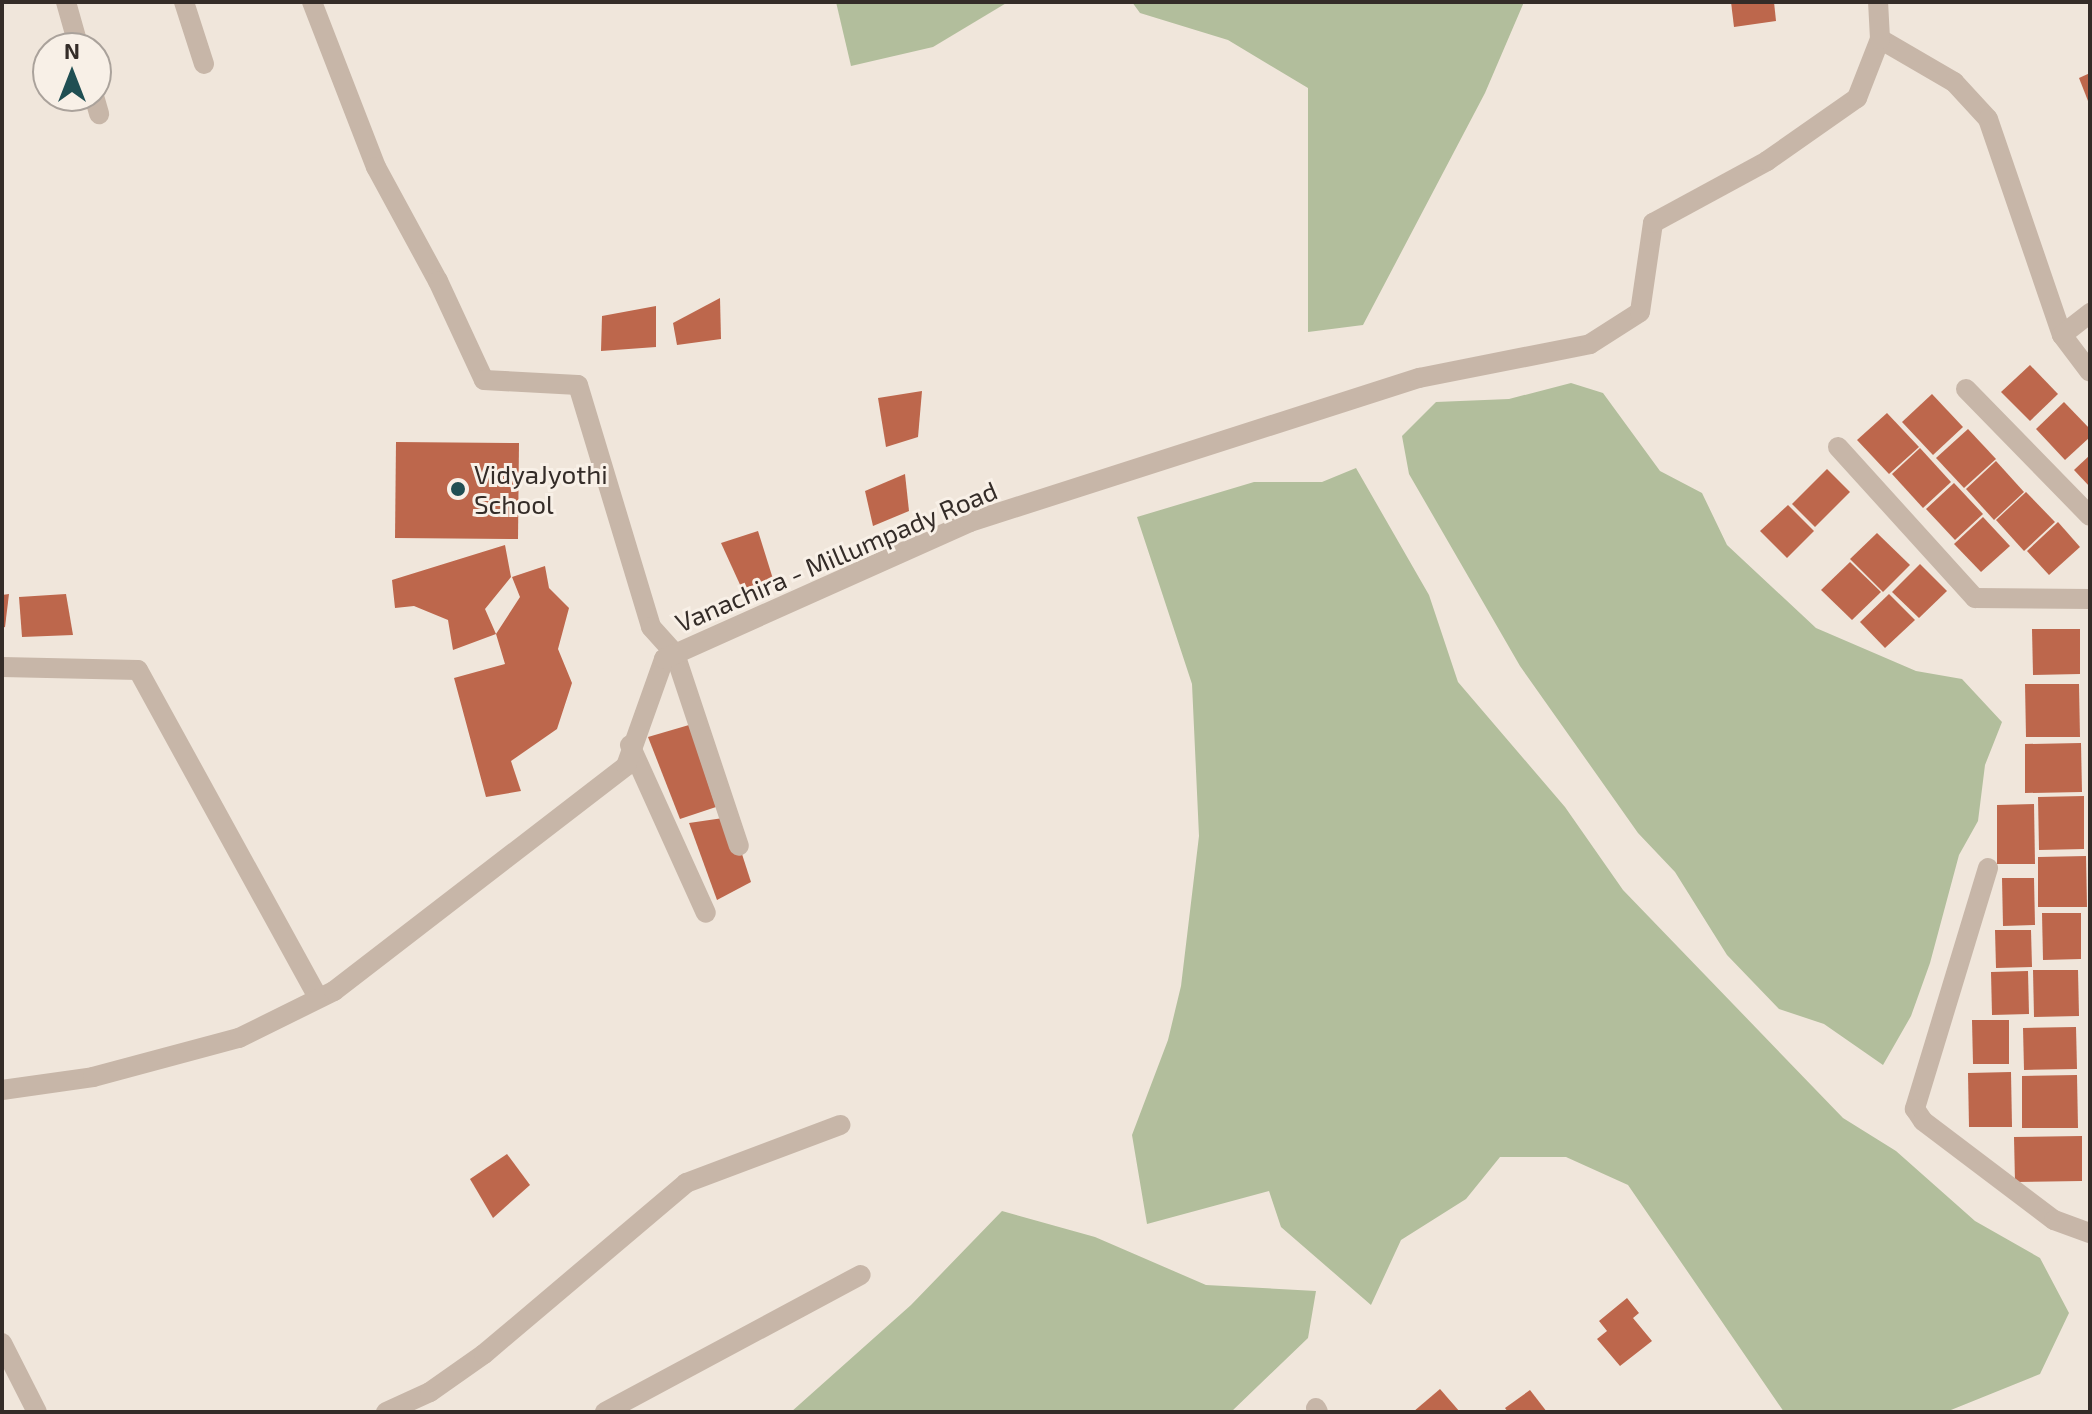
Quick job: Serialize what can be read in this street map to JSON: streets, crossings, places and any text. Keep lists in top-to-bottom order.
{
  "streets": {
    "street": ["Vanachira - Millumpady Road"]
  },
  "places": ["VidyaJyothi School"],
  "north": "top"
}
